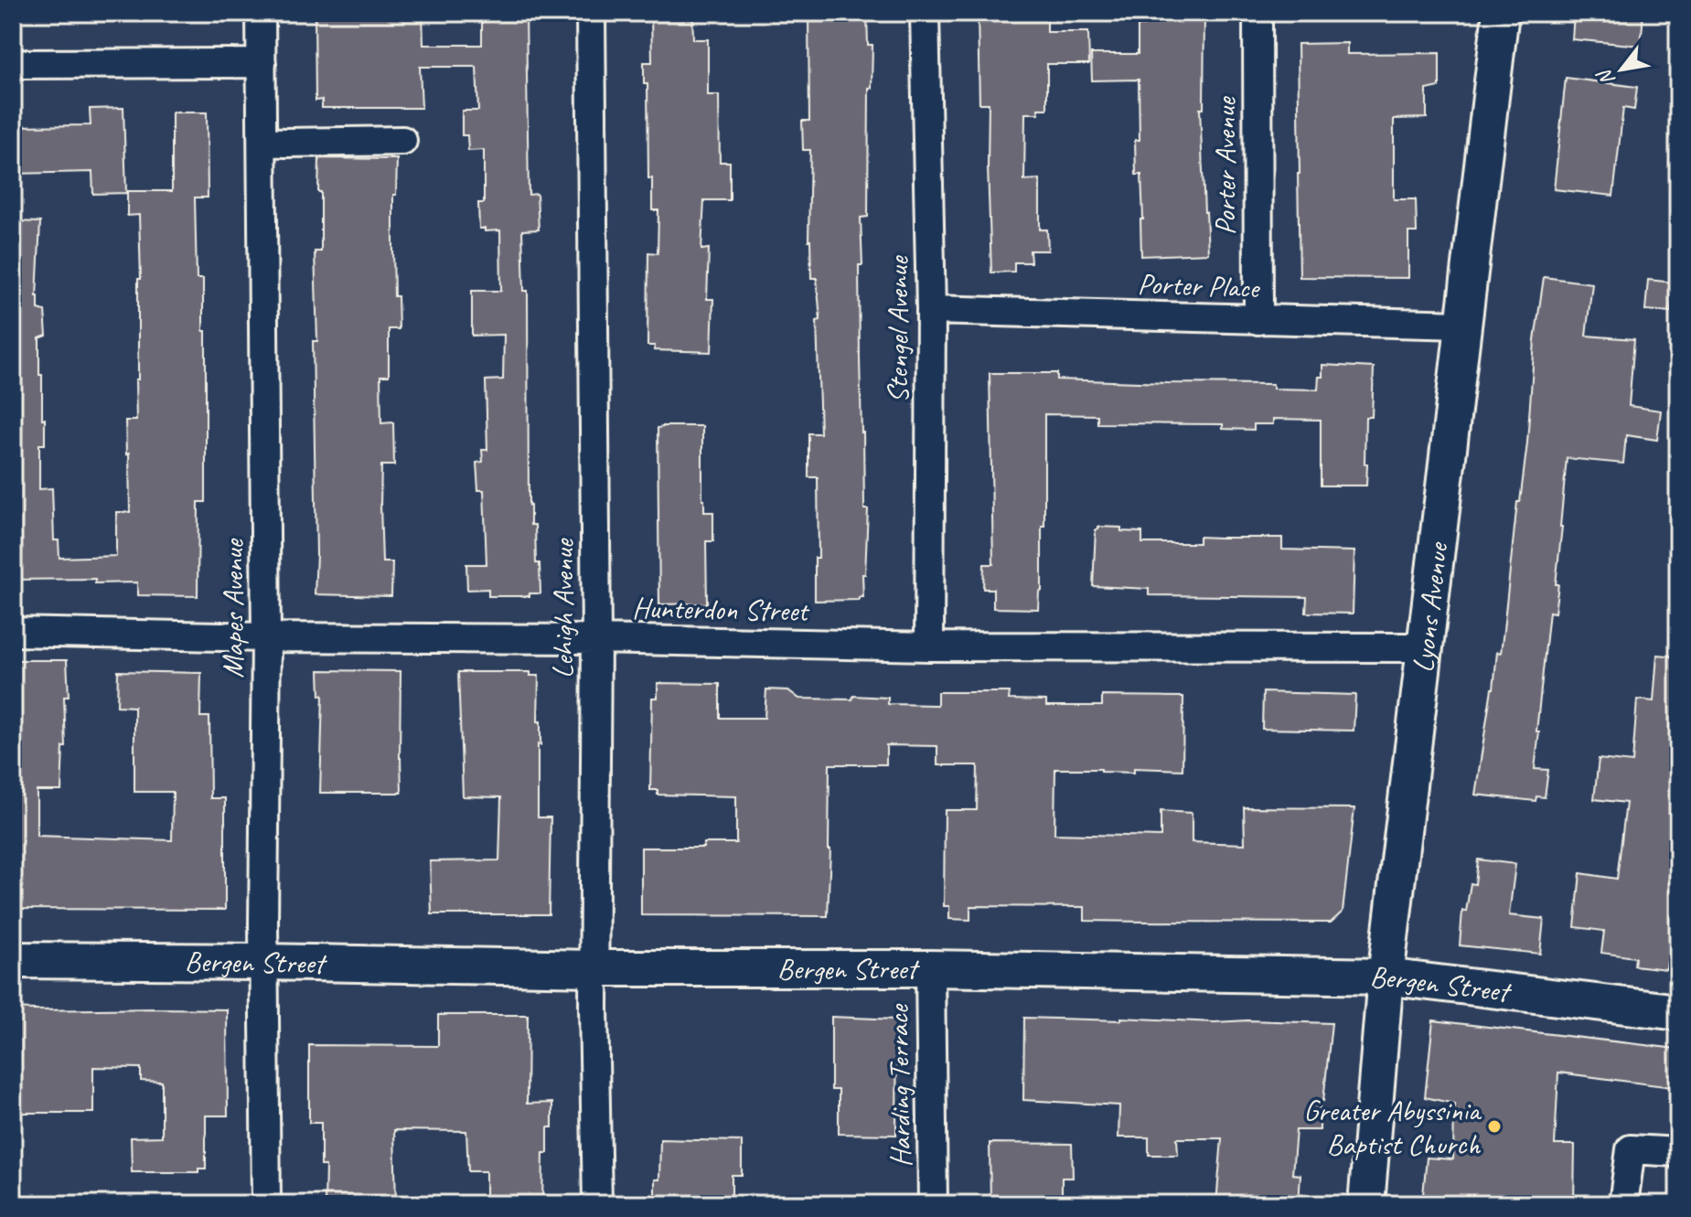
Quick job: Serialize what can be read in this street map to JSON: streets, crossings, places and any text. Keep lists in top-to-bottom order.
{
  "streets": {
    "main road": ["Lyons Avenue", "Bergen Street"],
    "street": [
      "Porter Avenue",
      "Porter Place",
      "Stengel Avenue",
      "Mapes Avenue",
      "Lehigh Avenue",
      "Hunterdon Street",
      "Harding Terrace"
    ]
  },
  "crossings": [
    ["Porter Avenue", "Porter Place"],
    ["Porter Place", "Stengel Avenue"],
    ["Porter Place", "Lyons Avenue"],
    ["Stengel Avenue", "Hunterdon Street"],
    ["Lyons Avenue", "Hunterdon Street"],
    ["Lyons Avenue", "Bergen Street"],
    ["Mapes Avenue", "Hunterdon Street"],
    ["Mapes Avenue", "Bergen Street"],
    ["Lehigh Avenue", "Hunterdon Street"],
    ["Lehigh Avenue", "Bergen Street"],
    ["Bergen Street", "Harding Terrace"]
  ],
  "places": ["Greater Abyssinia Baptist Church"],
  "north": "bottom left"
}
